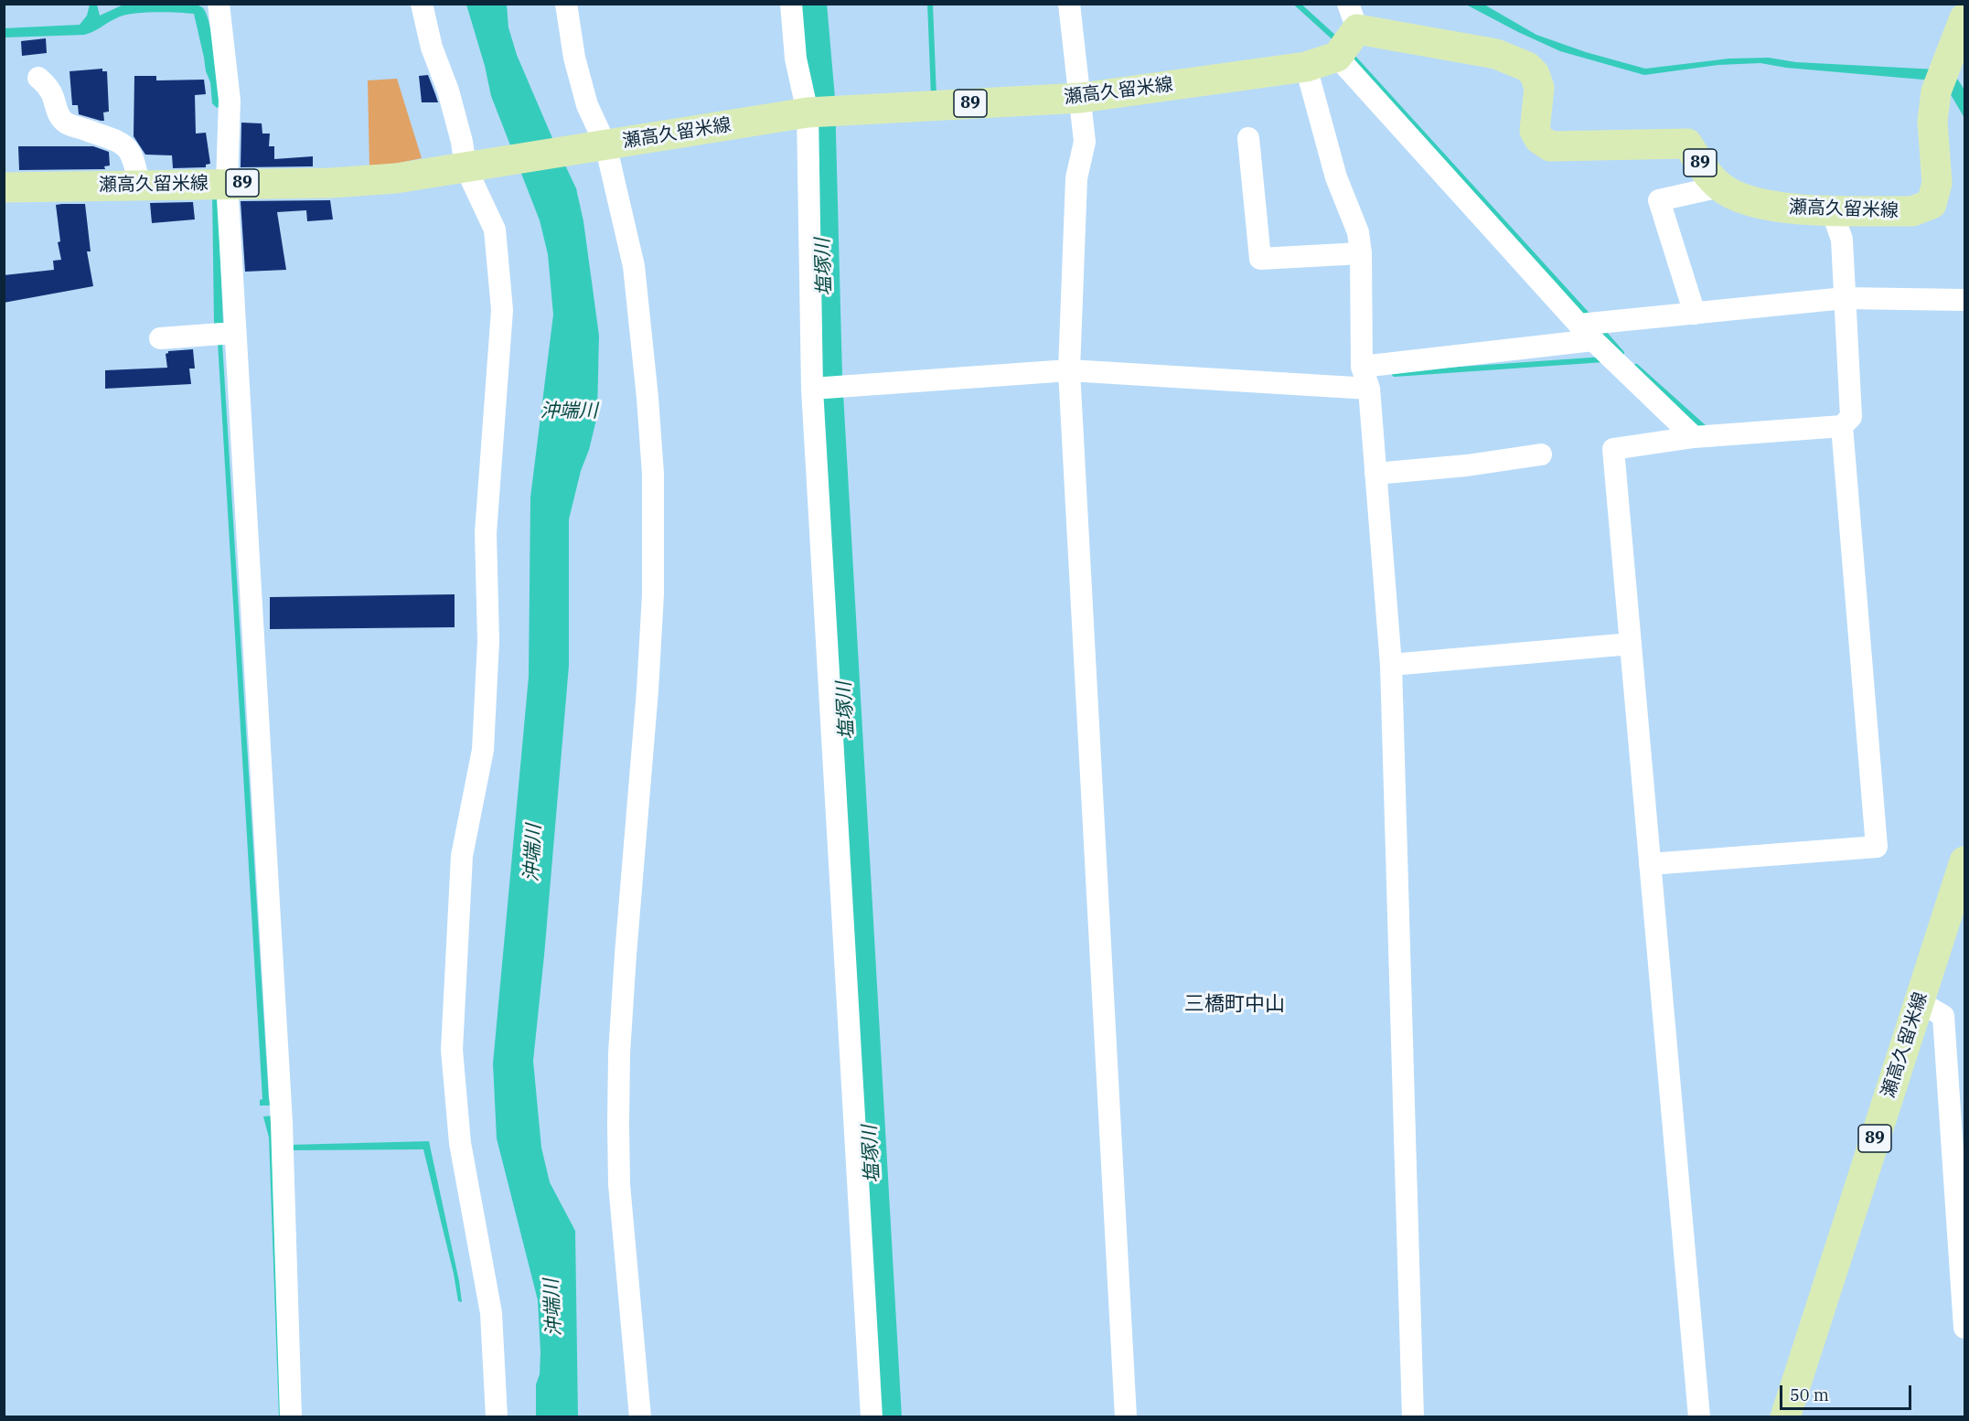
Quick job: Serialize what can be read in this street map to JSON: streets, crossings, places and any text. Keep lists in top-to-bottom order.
{
  "streets": {
    "main road": ["瀬高久留米線", "89"]
  },
  "districts": ["三橋町中山"],
  "water": ["塩塚川", "沖端川"],
  "scale_bar": "50 m"
}
